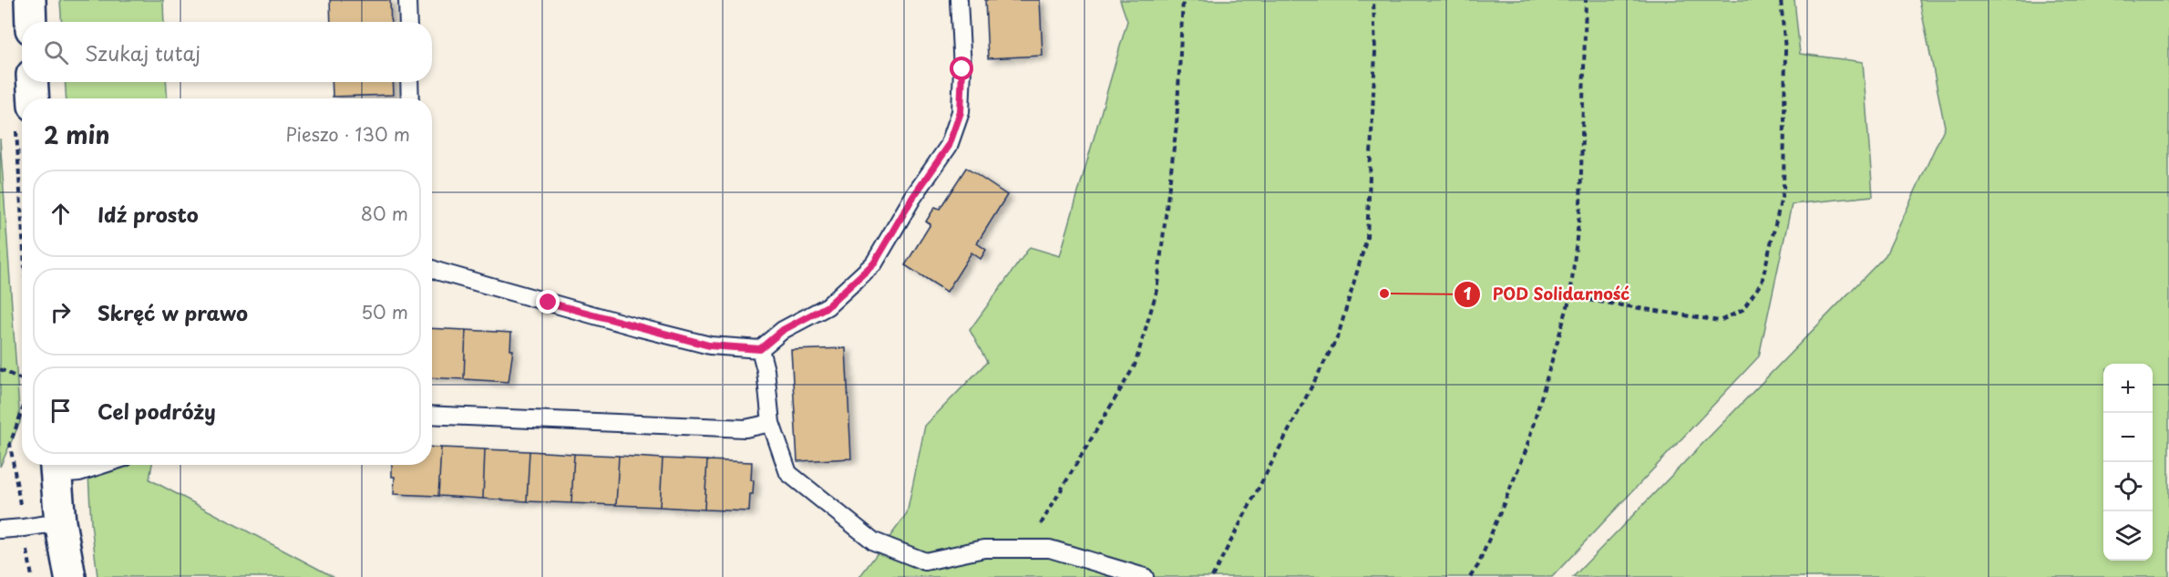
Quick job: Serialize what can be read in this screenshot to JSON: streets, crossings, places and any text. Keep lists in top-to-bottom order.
{
  "places": ["POD Solidarność"],
  "page": {
    "search": "Szukaj tutaj",
    "heading": ["2 min", "Pieszo · 130 m"],
    "list": [
      ["Idź prosto", "80 m"],
      ["Skręć w prawo", "50 m"],
      "Cel podróży"
    ],
    "map_buttons": ["+", "−"]
  }
}
